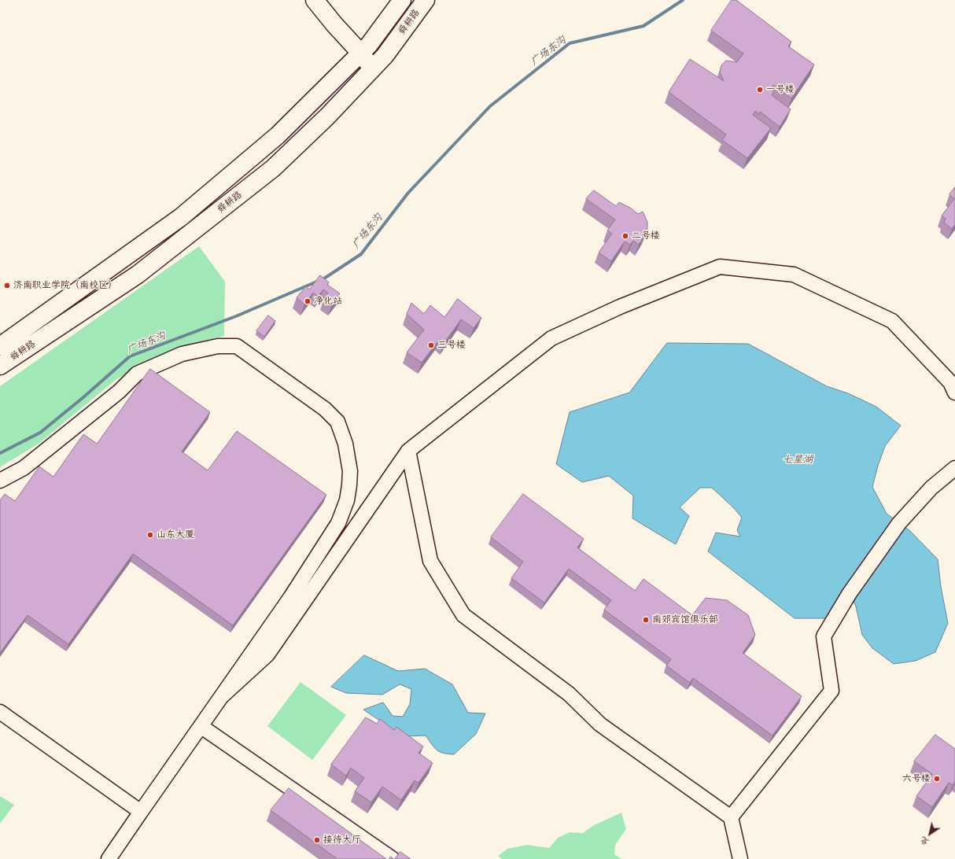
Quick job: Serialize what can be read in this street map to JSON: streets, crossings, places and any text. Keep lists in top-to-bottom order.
{
  "streets": {
    "main road": ["舜耕路"]
  },
  "water": ["广场东沟", "七星湖"],
  "places": [
    "一号楼",
    "二号楼",
    "济南职业学院（南校区）",
    "净化站",
    "三号楼",
    "山东大厦",
    "南郊宾馆俱乐部",
    "六号楼",
    "接待大厅"
  ],
  "north": "bottom left"
}
